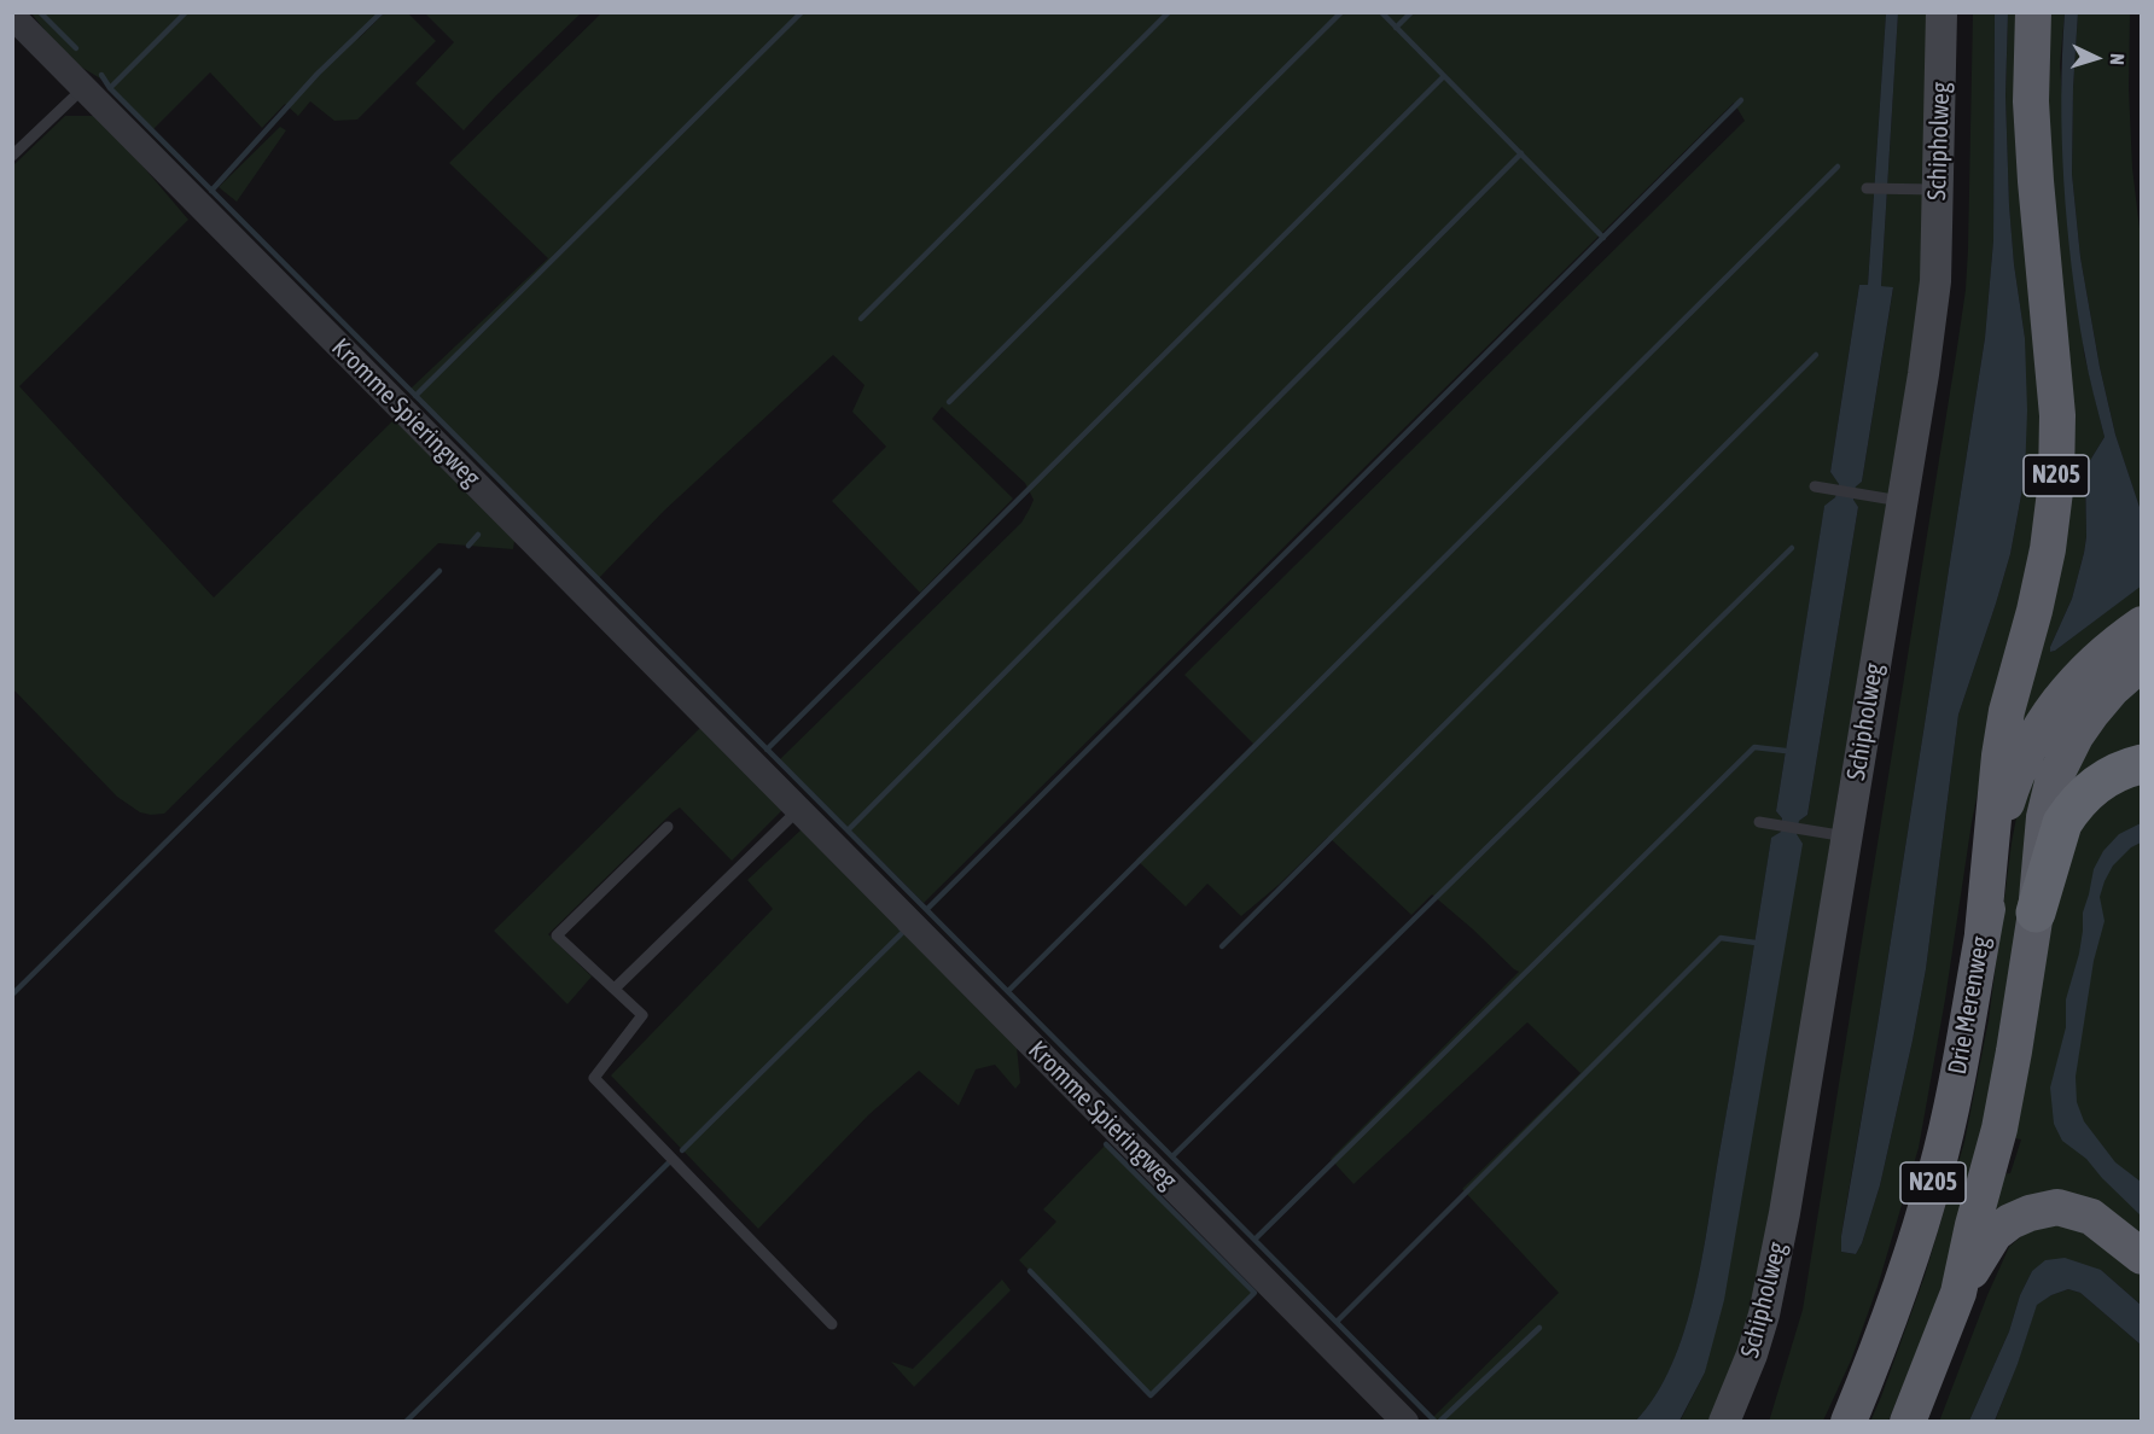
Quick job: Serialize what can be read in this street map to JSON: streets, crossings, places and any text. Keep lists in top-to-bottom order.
{
  "streets": {
    "highway": ["N205", "Drie Merenweg"],
    "main road": ["Schipholweg"],
    "street": ["Kromme Spieringweg"]
  },
  "crossings": [
    ["N205", "Drie Merenweg"]
  ],
  "north": "right"
}
